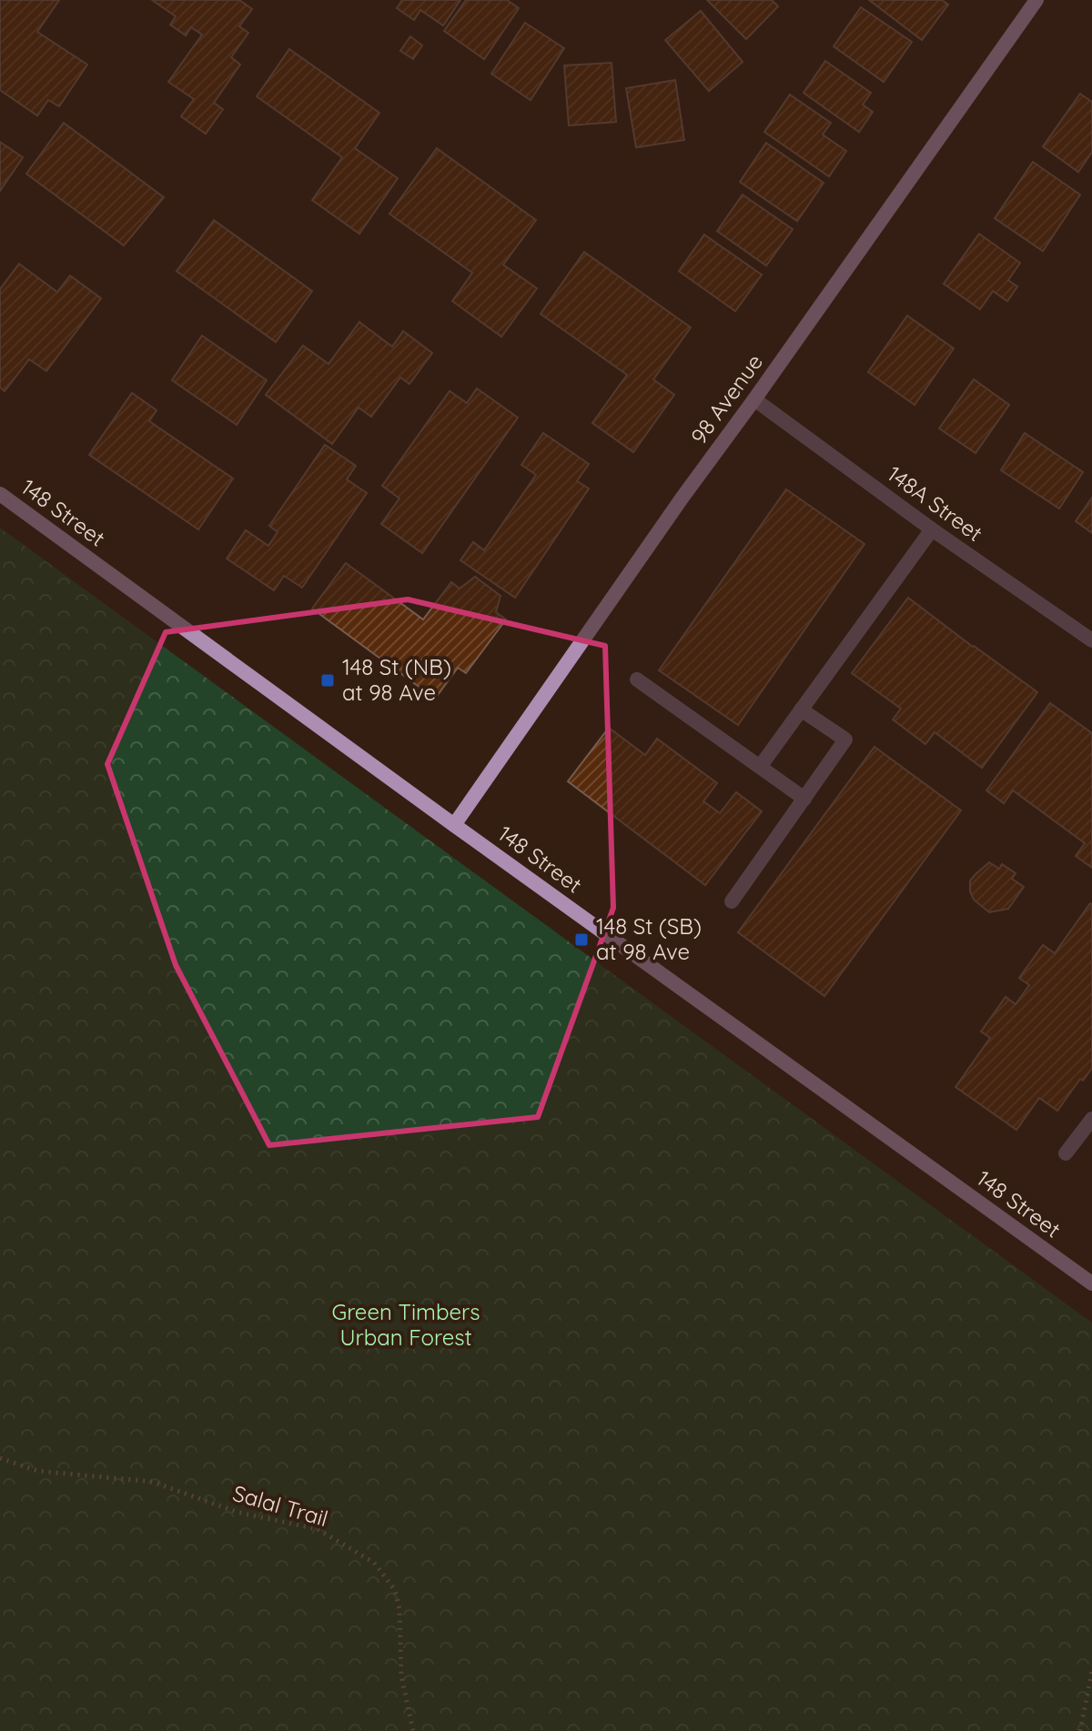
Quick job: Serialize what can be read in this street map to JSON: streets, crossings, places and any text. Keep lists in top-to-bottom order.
{
  "streets": {
    "main road": ["98 Avenue", "148 Street"],
    "street": ["148A Street"],
    "path": ["Salal Trail"]
  },
  "crossings": [
    ["98 Avenue", "148A Street"],
    ["98 Avenue", "148 Street"]
  ],
  "parks": ["Green Timbers Urban Forest"],
  "places": {
    "transit": ["148 St (NB) at 98 Ave", "148 St (SB) at 98 Ave"]
  }
}
